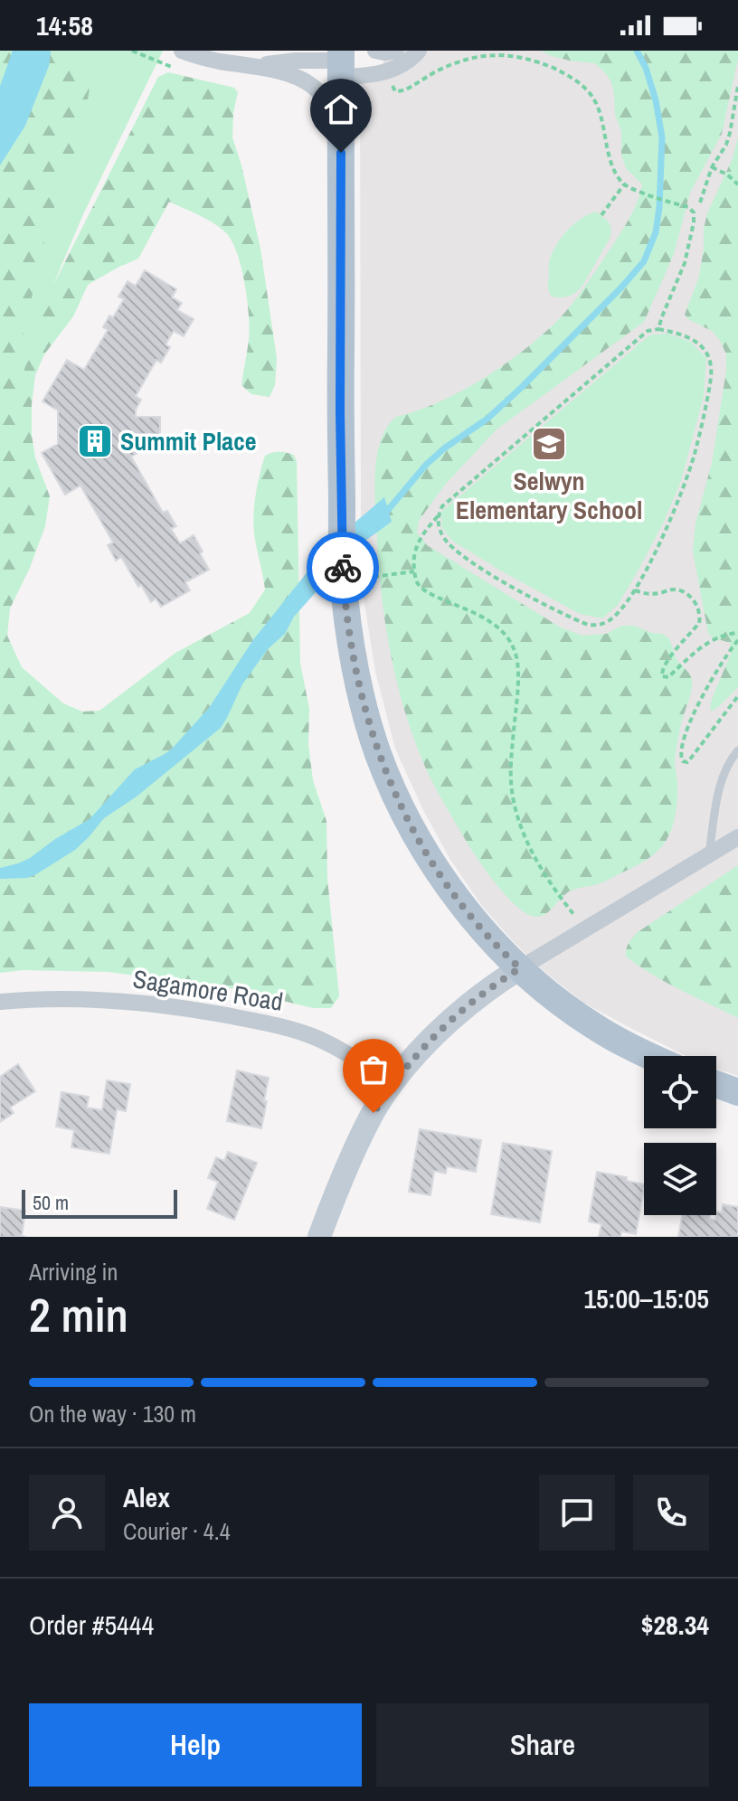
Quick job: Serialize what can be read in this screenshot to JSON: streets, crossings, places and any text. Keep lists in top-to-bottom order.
{
  "streets": {
    "street": ["Sagamore Road"]
  },
  "places": {
    "building": ["Summit Place"],
    "school or university": ["Selwyn Elementary School"]
  },
  "scale_bar": "50 m",
  "page": {
    "status": "14:58",
    "scale": "50 m",
    "heading": ["2 min", "Arriving in", "15:00–15:05"],
    "panel": [
      "Alex",
      "Courier · 4.4",
      "Order #5444",
      "$28.34"
    ],
    "bar": "On the way · 130 m",
    "buttons": ["Help", "Share"]
  }
}
